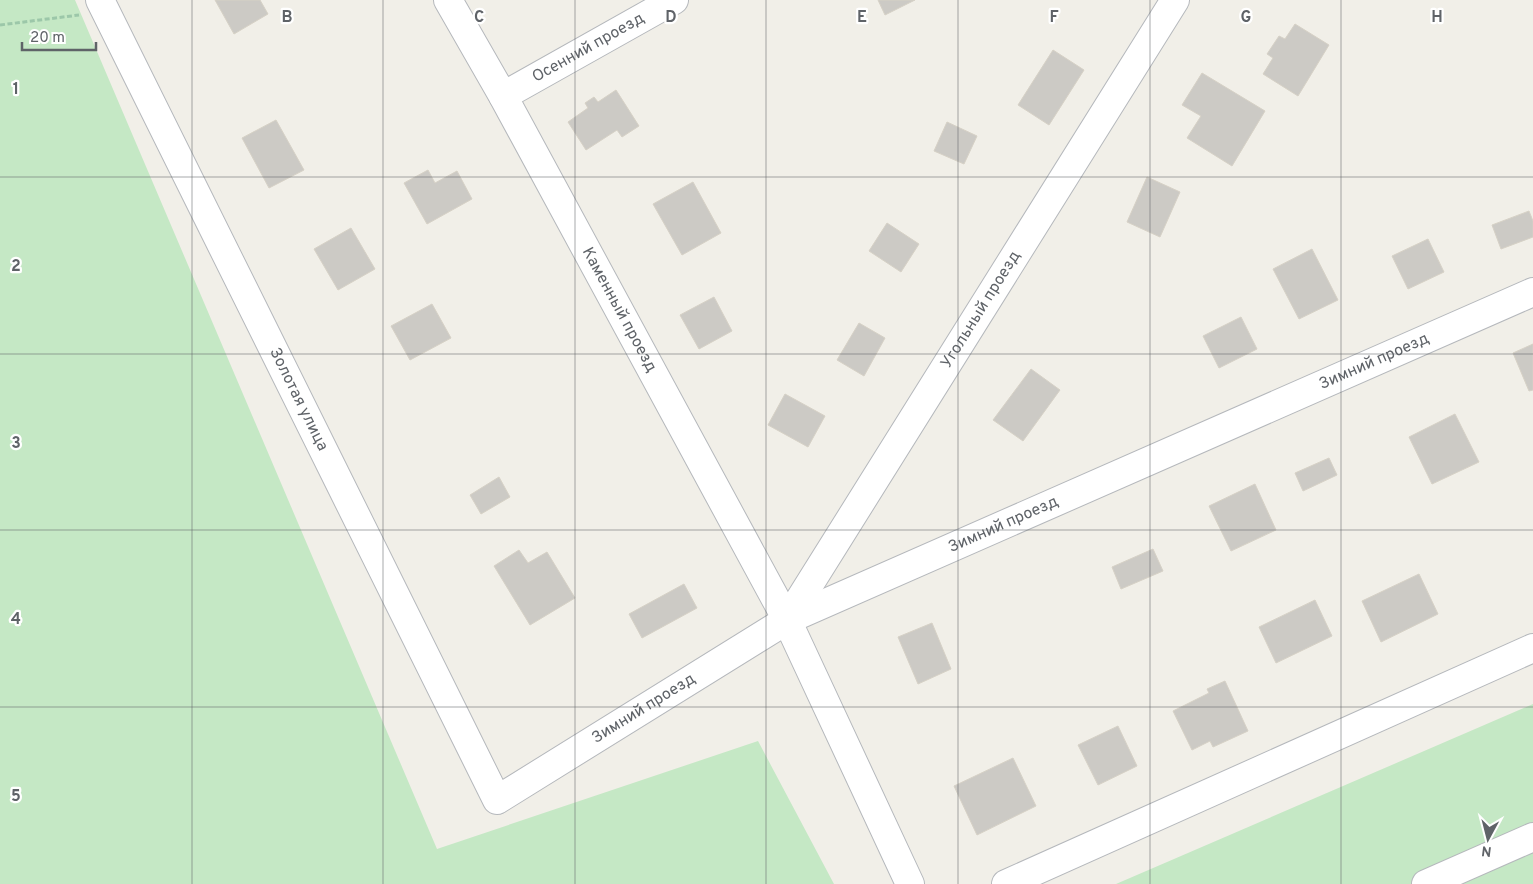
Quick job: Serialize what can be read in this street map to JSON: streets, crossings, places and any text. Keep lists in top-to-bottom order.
{
  "streets": {
    "street": [
      "Осенний проезд",
      "Каменный проезд",
      "Угольный проезд",
      "Зимний проезд",
      "Золотая улица"
    ]
  },
  "crossings": [
    ["Осенний проезд", "Каменный проезд"],
    ["Каменный проезд", "Угольный проезд"],
    ["Каменный проезд", "Зимний проезд"],
    ["Угольный проезд", "Зимний проезд"],
    ["Зимний проезд", "Золотая улица"]
  ],
  "scale_bar": "20 m",
  "north": "bottom",
  "grid": {
    "columns": [
      "B",
      "C",
      "D",
      "E",
      "F",
      "G",
      "H"
    ],
    "rows": [
      "1",
      "2",
      "3",
      "4",
      "5"
    ]
  }
}
